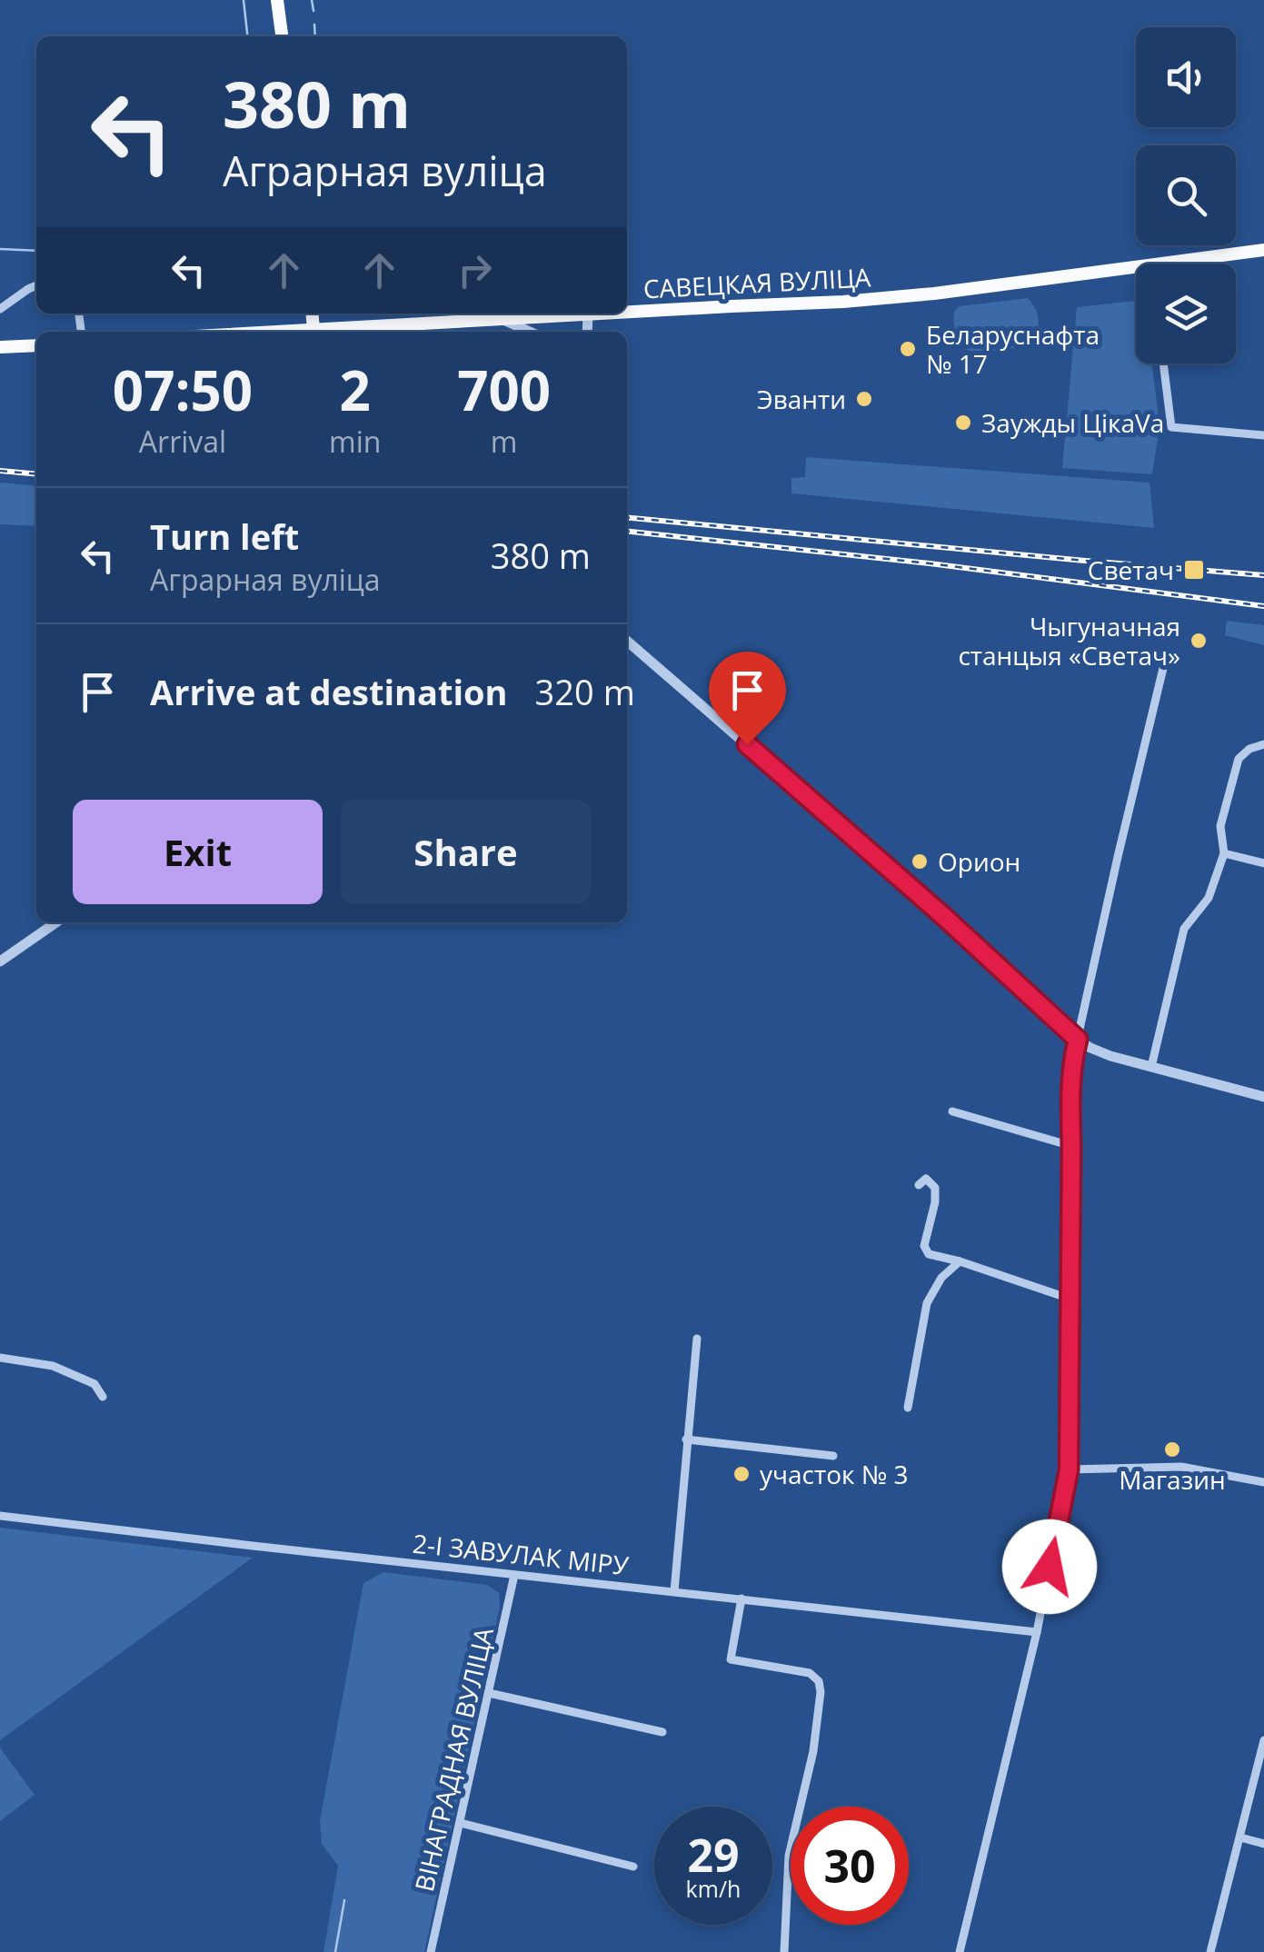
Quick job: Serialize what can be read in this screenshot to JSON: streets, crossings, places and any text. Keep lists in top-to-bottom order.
{
  "streets": {
    "main road": ["САВЕЦКАЯ ВУЛІЦА"],
    "street": ["2-І ЗАВУЛАК МІРУ", "ВІНАГРАДНАЯ ВУЛІЦА"]
  },
  "crossings": [
    ["2-І ЗАВУЛАК МІРУ", "ВІНАГРАДНАЯ ВУЛІЦА"]
  ],
  "places": {
    "other": [
      "Беларуснафта № 17",
      "Эванти",
      "Заужды ЦікаVа",
      "Чыгуначная станцыя «Светач»",
      "Орион",
      "Магазин",
      "участок № 3"
    ],
    "transit": ["Светач"]
  },
  "page": {
    "turn": ["380 m", "Аграрная вуліца"],
    "eta": [
      "07:50",
      "Arrival",
      "2",
      "min",
      "700",
      "m"
    ],
    "list": [
      {
        "name": "Turn left",
        "note": "Аграрная вуліца",
        "value": "380 m"
      },
      {
        "name": "Arrive at destination",
        "value": "320 m"
      }
    ],
    "buttons": ["Exit", "Share"],
    "speed": "29 km/h",
    "limit": "30"
  }
}
